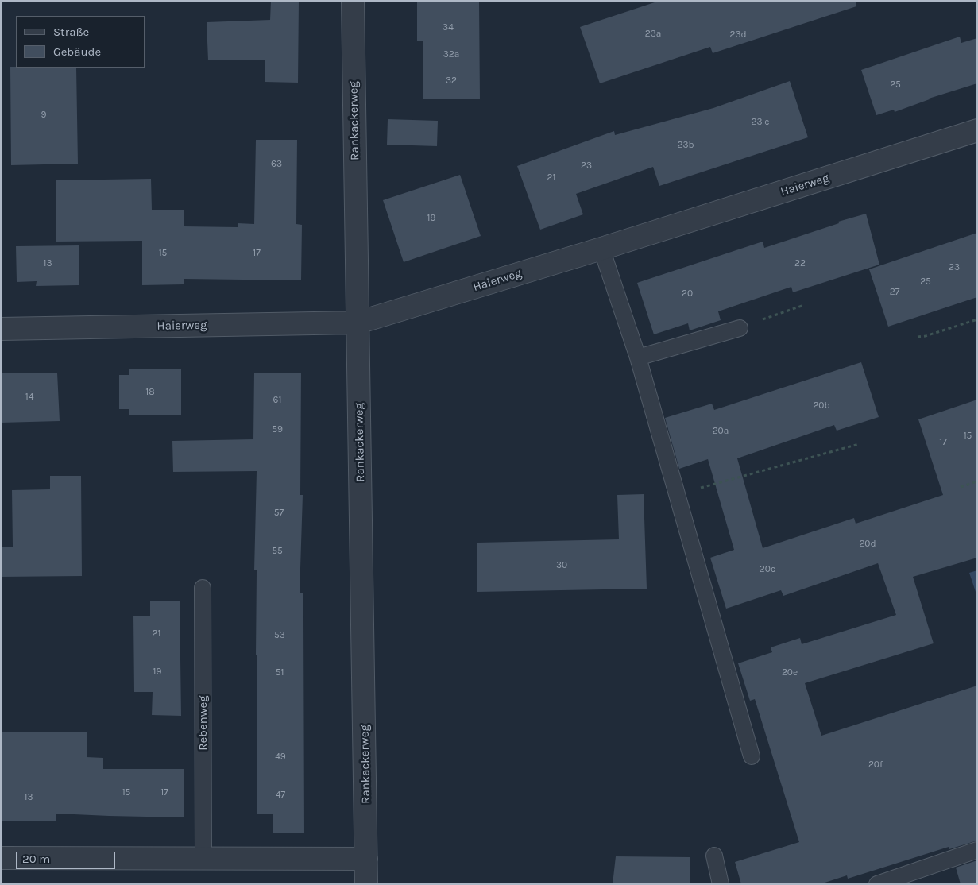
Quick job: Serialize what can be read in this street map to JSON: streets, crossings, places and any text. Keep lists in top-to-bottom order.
{
  "streets": {
    "street": ["Rankackerweg", "Haierweg"],
    "lane": ["Rebenweg"]
  },
  "crossings": [
    ["Rankackerweg", "Haierweg"]
  ],
  "house_numbers": [
    "34",
    "23a",
    "23d",
    "32a",
    "32",
    "25",
    "9",
    "23 c",
    "23b",
    "63",
    "23",
    "21",
    "19",
    "15",
    "17",
    "13",
    "22",
    "23",
    "25",
    "27",
    "20",
    "18",
    "14",
    "61",
    "20b",
    "59",
    "20a",
    "15",
    "17",
    "57",
    "20d",
    "55",
    "30",
    "20c",
    "21",
    "53",
    "19",
    "51",
    "20e",
    "49",
    "20f",
    "15",
    "17",
    "47",
    "13"
  ],
  "legend": ["Straße", "Gebäude"],
  "scale_bar": "20 m"
}
